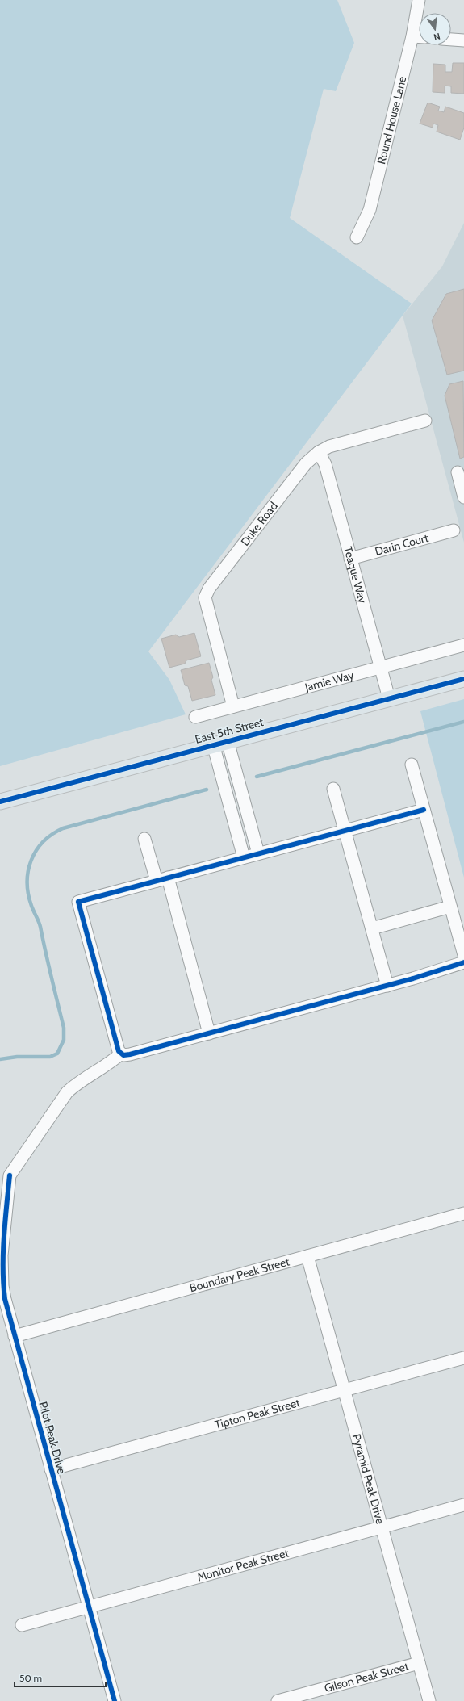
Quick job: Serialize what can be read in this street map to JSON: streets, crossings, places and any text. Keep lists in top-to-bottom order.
{
  "streets": {
    "main road": ["East 5th Street"],
    "street": [
      "Round House Lane",
      "Duke Road",
      "Darin Court",
      "Teaque Way",
      "Jamie Way",
      "Boundary Peak Street",
      "Tipton Peak Street",
      "Pilot Peak Drive",
      "Pyramid Peak Drive",
      "Monitor Peak Street",
      "Gilson Peak Street"
    ]
  },
  "crossings": [
    ["Duke Road", "Teaque Way"],
    ["Duke Road", "Jamie Way"],
    ["Darin Court", "Teaque Way"],
    ["Teaque Way", "Jamie Way"],
    ["Teaque Way", "East 5th Street"],
    ["Boundary Peak Street", "Pilot Peak Drive"],
    ["Boundary Peak Street", "Pyramid Peak Drive"],
    ["Tipton Peak Street", "Pilot Peak Drive"],
    ["Tipton Peak Street", "Pyramid Peak Drive"],
    ["Pilot Peak Drive", "Monitor Peak Street"],
    ["Pyramid Peak Drive", "Monitor Peak Street"],
    ["Pyramid Peak Drive", "Gilson Peak Street"]
  ],
  "scale_bar": "50 m",
  "north": "bottom"
}
